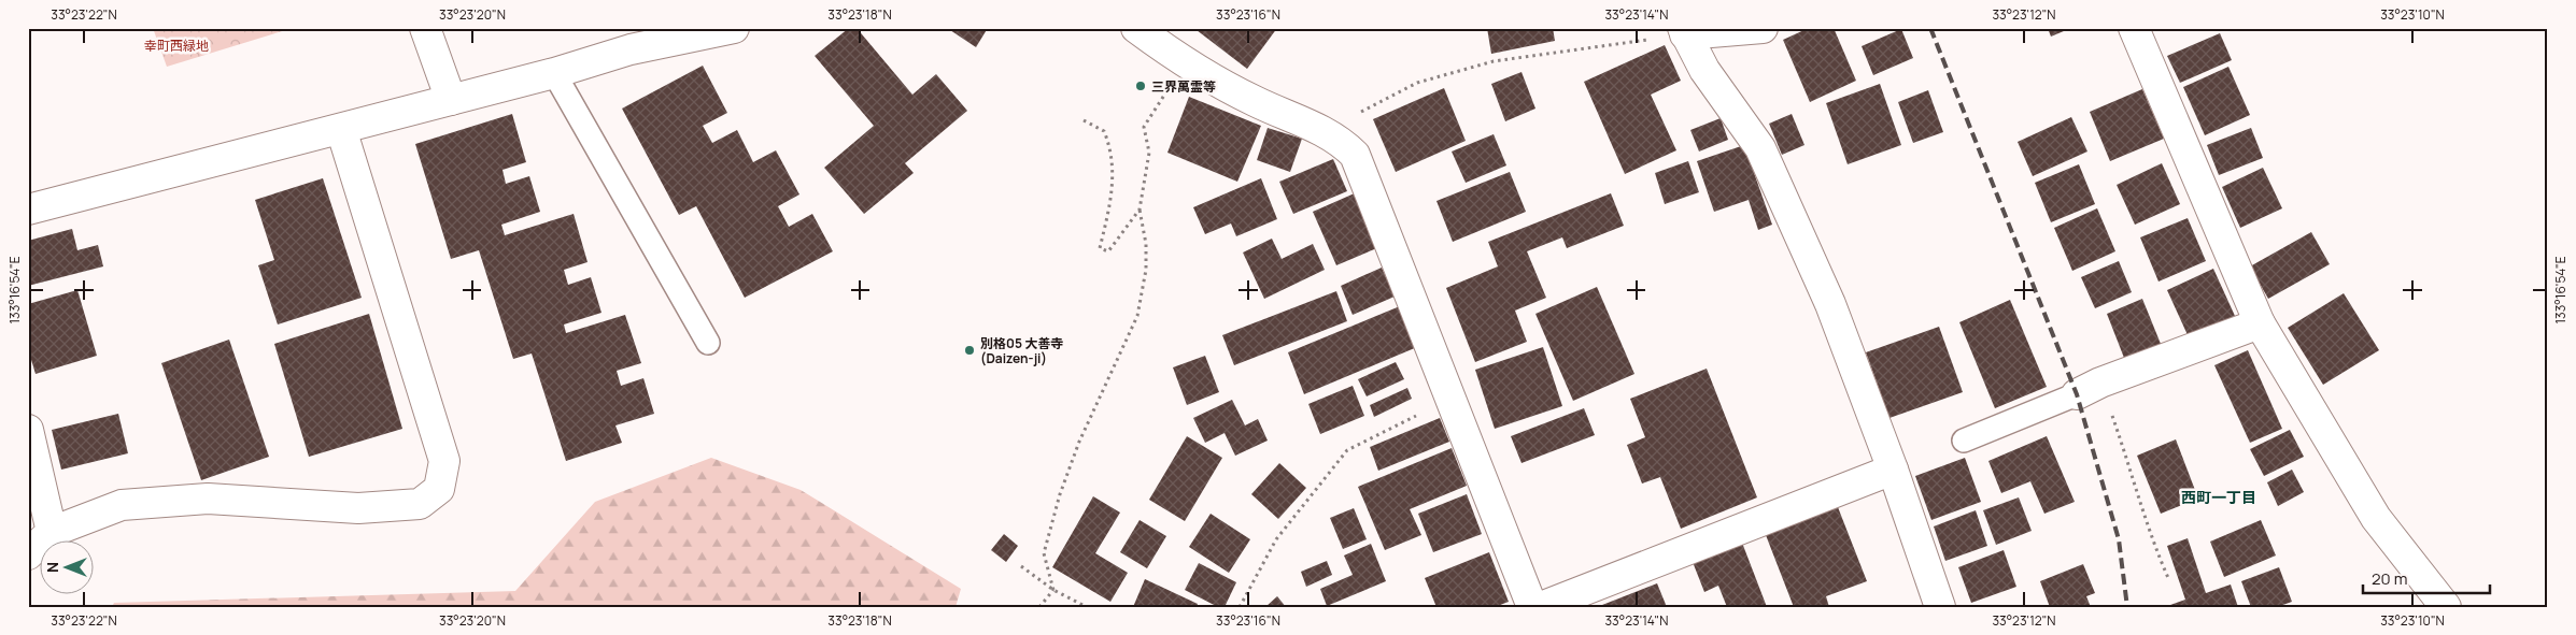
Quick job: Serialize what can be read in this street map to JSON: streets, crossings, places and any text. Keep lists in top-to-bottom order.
{
  "districts": ["西町一丁目"],
  "parks": ["幸町西緑地"],
  "places": ["三界萬霊等", "別格05 大善寺 (Daizen-ji)"],
  "scale_bar": "20 m",
  "north": "left",
  "coordinates": [
    "33°23'22\"N",
    "33°23'20\"N",
    "33°23'18\"N",
    "33°23'16\"N",
    "33°23'14\"N",
    "33°23'12\"N",
    "33°23'10\"N",
    "133°16'54\"E"
  ]
}
